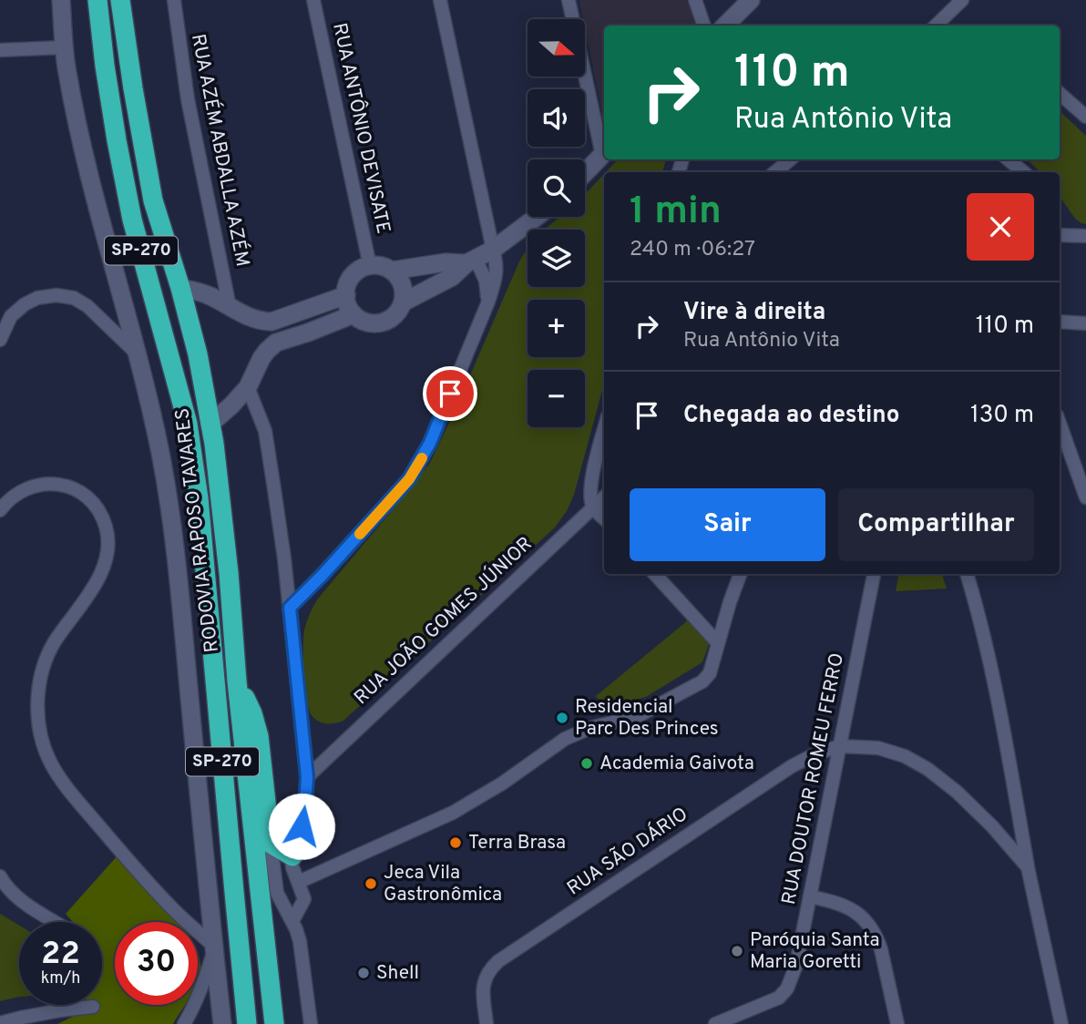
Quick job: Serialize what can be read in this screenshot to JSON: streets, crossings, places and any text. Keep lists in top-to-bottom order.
{
  "streets": {
    "highway": ["SP-270", "RODOVIA RAPOSO TAVARES"],
    "street": [
      "RUA ANTÔNIO DEVISATE",
      "RUA AZÉM ABDALLA AZÉM",
      "RUA JOÃO GOMES JÚNIOR",
      "RUA DOUTOR ROMEU FERRO",
      "RUA SÃO DÁRIO"
    ]
  },
  "crossings": [
    ["RUA DOUTOR ROMEU FERRO", "RUA SÃO DÁRIO"]
  ],
  "places": [
    "Residencial Parc Des Princes",
    "Academia Gaivota",
    "Terra Brasa",
    "Jeca Vila Gastronômica",
    "Paróquia Santa Maria Goretti",
    "Shell"
  ],
  "north": "right",
  "page": {
    "map_buttons": ["+", "−"],
    "turn": ["110 m", "Rua Antônio Vita"],
    "heading": ["1 min", "240 m · 06:27"],
    "list": [
      {
        "name": "Vire à direita",
        "note": "Rua Antônio Vita",
        "value": "110 m"
      },
      {
        "name": "Chegada ao destino",
        "value": "130 m"
      }
    ],
    "buttons": ["Sair", "Compartilhar"],
    "speed": "22 km/h",
    "limit": "30"
  }
}
